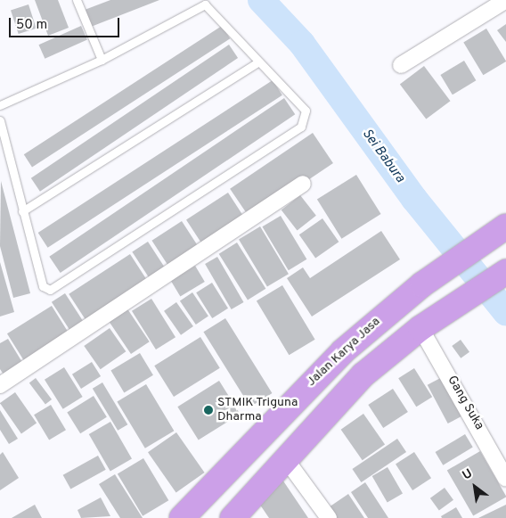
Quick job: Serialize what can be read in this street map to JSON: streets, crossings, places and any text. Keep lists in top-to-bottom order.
{
  "streets": {
    "highway": ["Jalan Karya Jasa"],
    "street": ["Gang Suka"]
  },
  "water": ["Sei Babura"],
  "places": ["STMIK Triguna Dharma"],
  "scale_bar": "50 m",
  "north": "top left"
}
